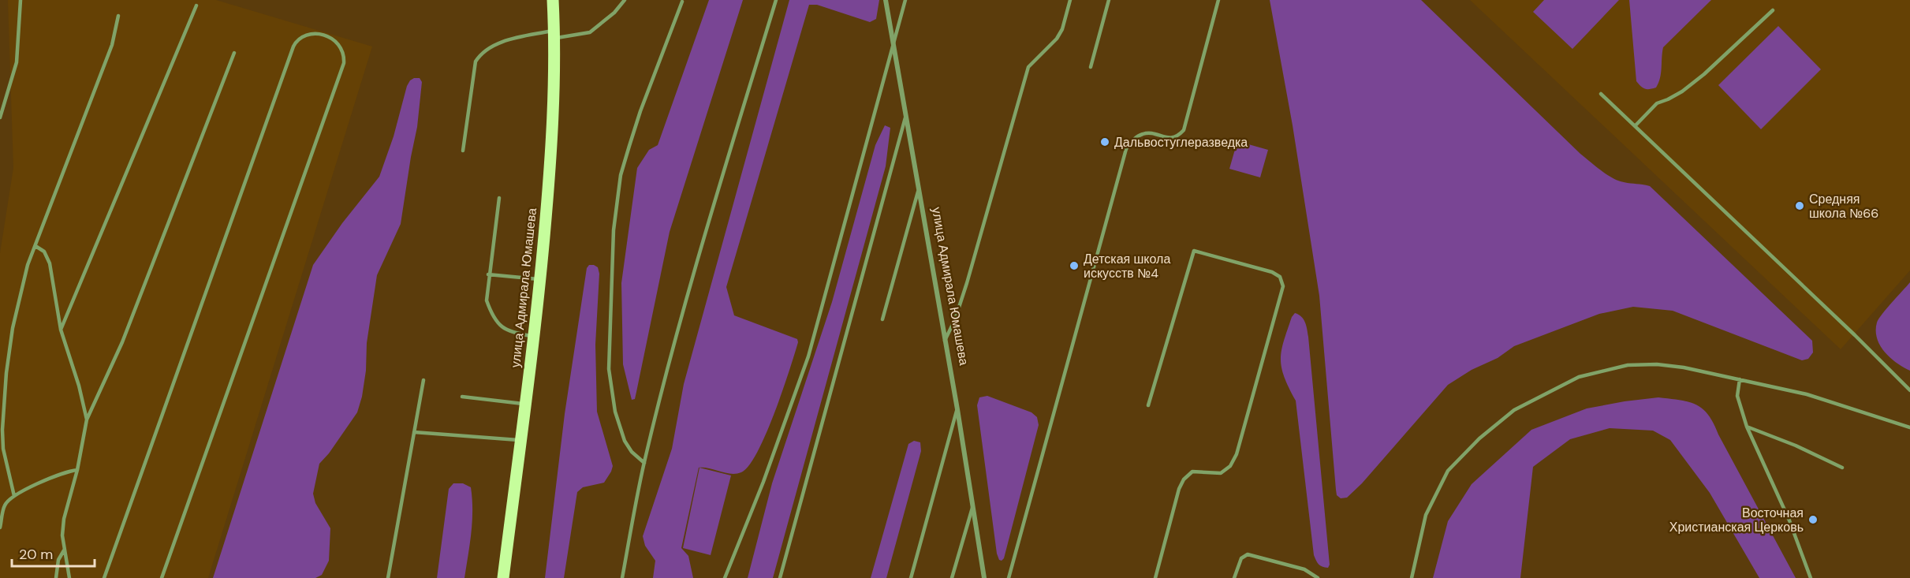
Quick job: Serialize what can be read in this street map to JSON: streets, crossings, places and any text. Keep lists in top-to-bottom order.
{
  "streets": {
    "main road": ["улица Адмирала Юмашева"]
  },
  "places": [
    "Дальвостуглеразведка",
    "Средняя школа №66",
    "Детская школа искусств №4",
    "Восточная Христианская Церковь"
  ],
  "scale_bar": "20 m"
}
